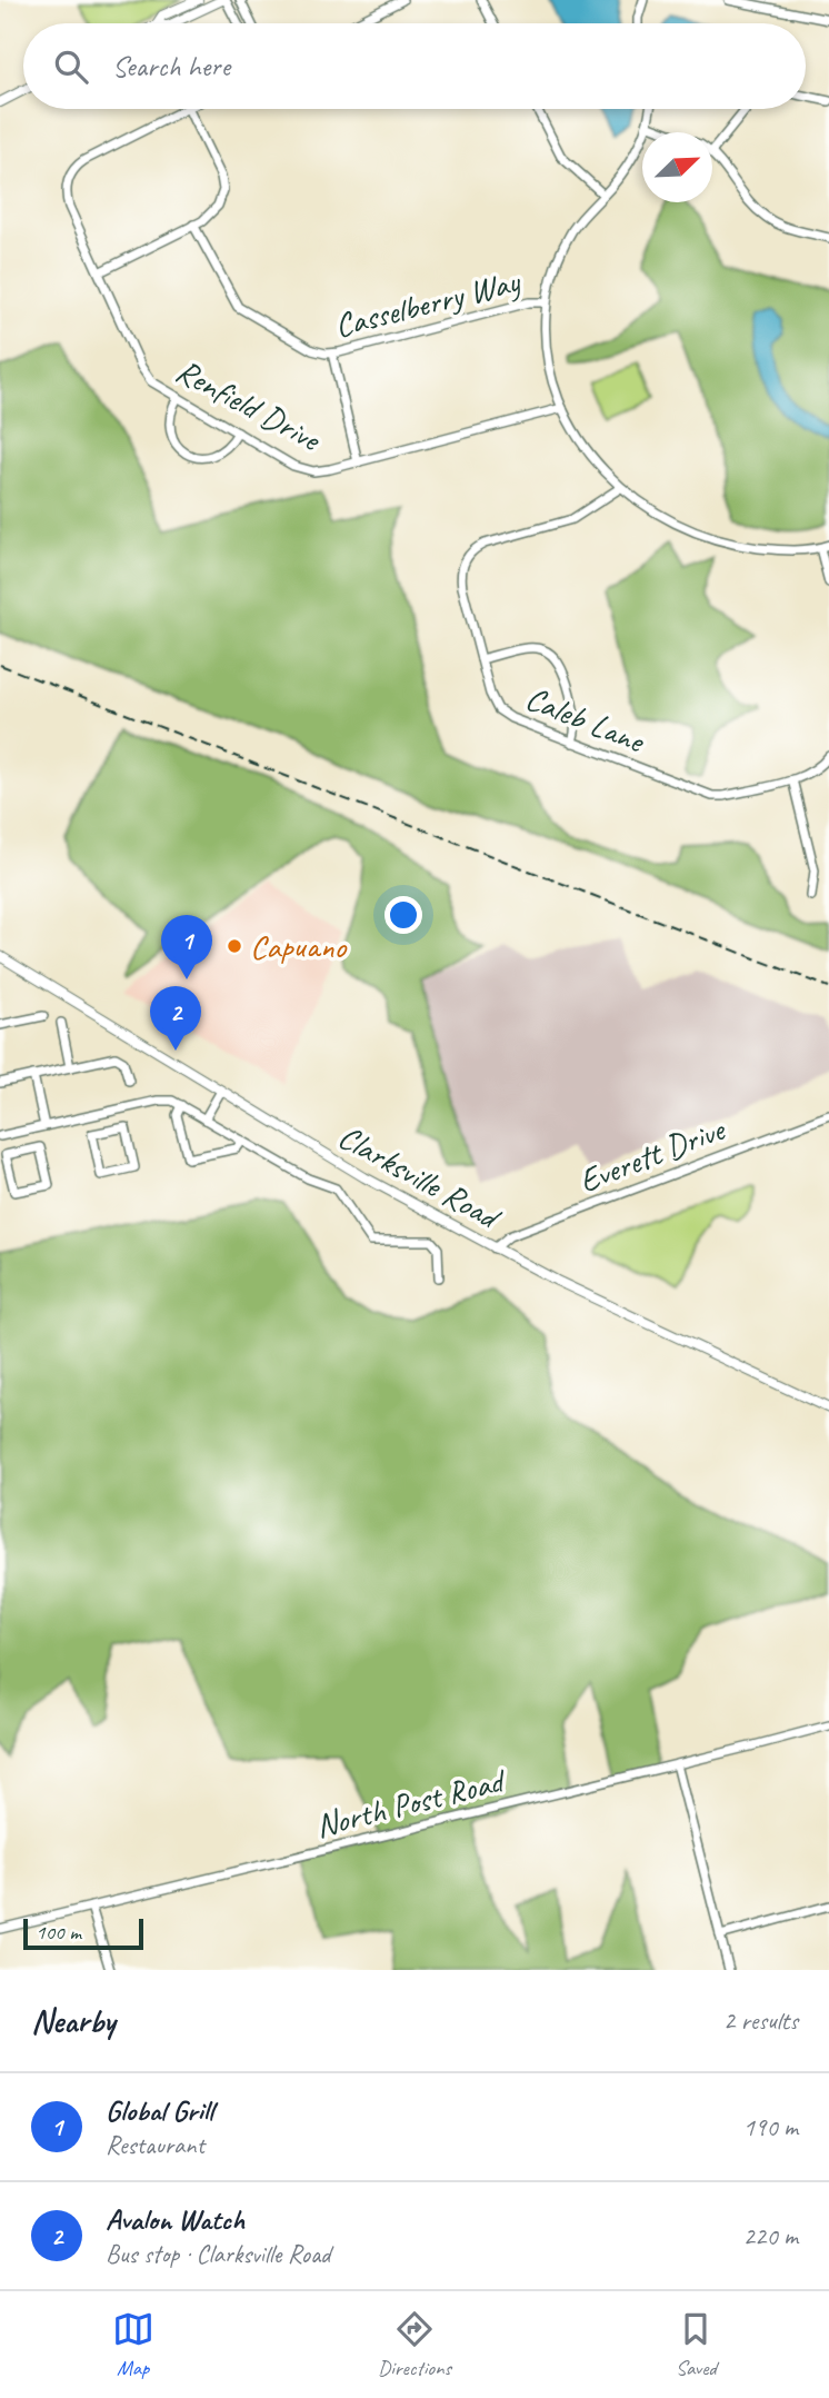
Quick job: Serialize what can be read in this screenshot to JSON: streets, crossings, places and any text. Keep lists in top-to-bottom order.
{
  "streets": {
    "street": [
      "Casselberry Way",
      "Renfield Drive",
      "Caleb Lane",
      "Everett Drive",
      "Clarksville Road",
      "North Post Road"
    ]
  },
  "crossings": [
    ["Everett Drive", "Clarksville Road"]
  ],
  "places": ["Capuano"],
  "scale_bar": "100 m",
  "north": "top right",
  "page": {
    "search": "Search here",
    "pins": ["1", "2"],
    "scale": "100 m",
    "heading": ["Nearby", "2 results"],
    "list": [
      {
        "mark": "1",
        "name": "Global Grill",
        "note": "Restaurant",
        "value": "190 m"
      },
      {
        "mark": "2",
        "name": "Avalon Watch",
        "note": "Bus stop · Clarksville Road",
        "value": "220 m"
      }
    ],
    "nav": ["Map", "Directions", "Saved"]
  }
}
